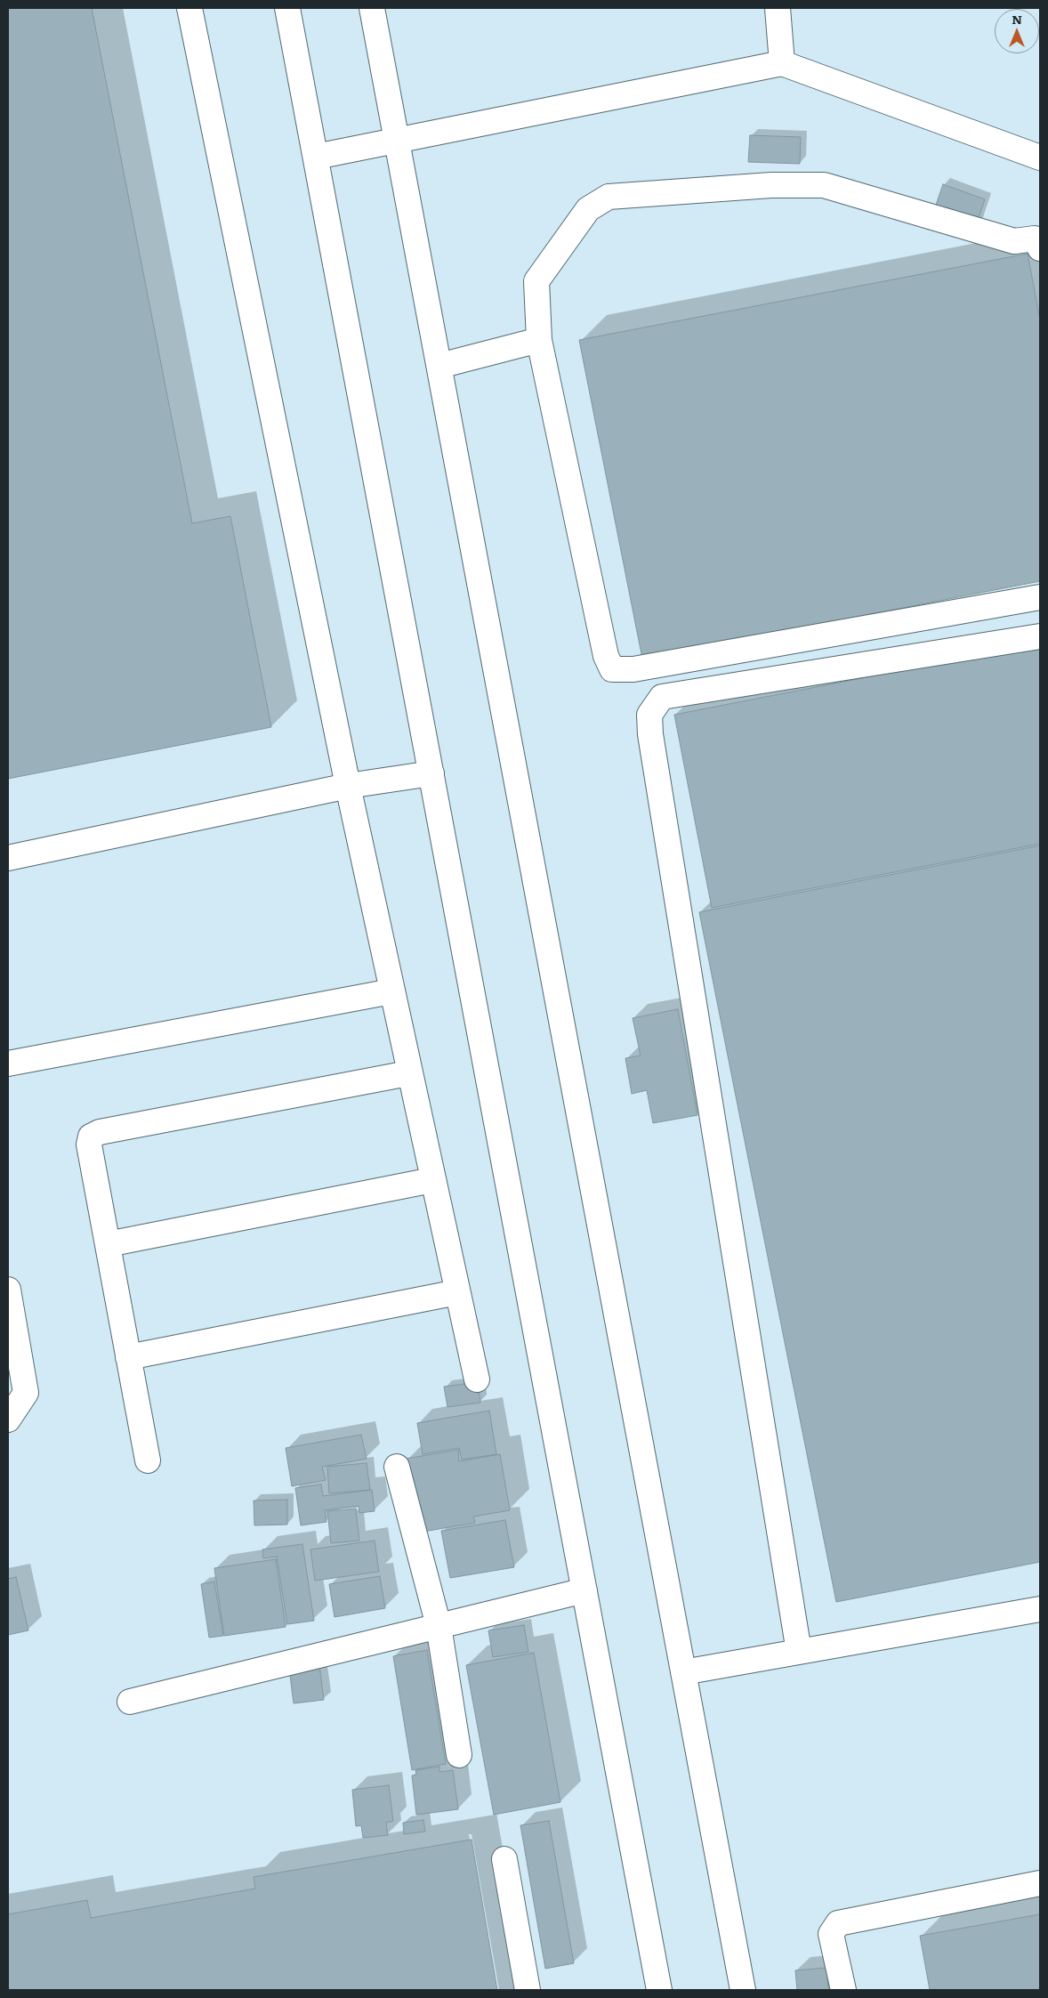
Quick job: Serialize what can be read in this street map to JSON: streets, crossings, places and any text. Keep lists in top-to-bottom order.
{
  "north": "top"
}
